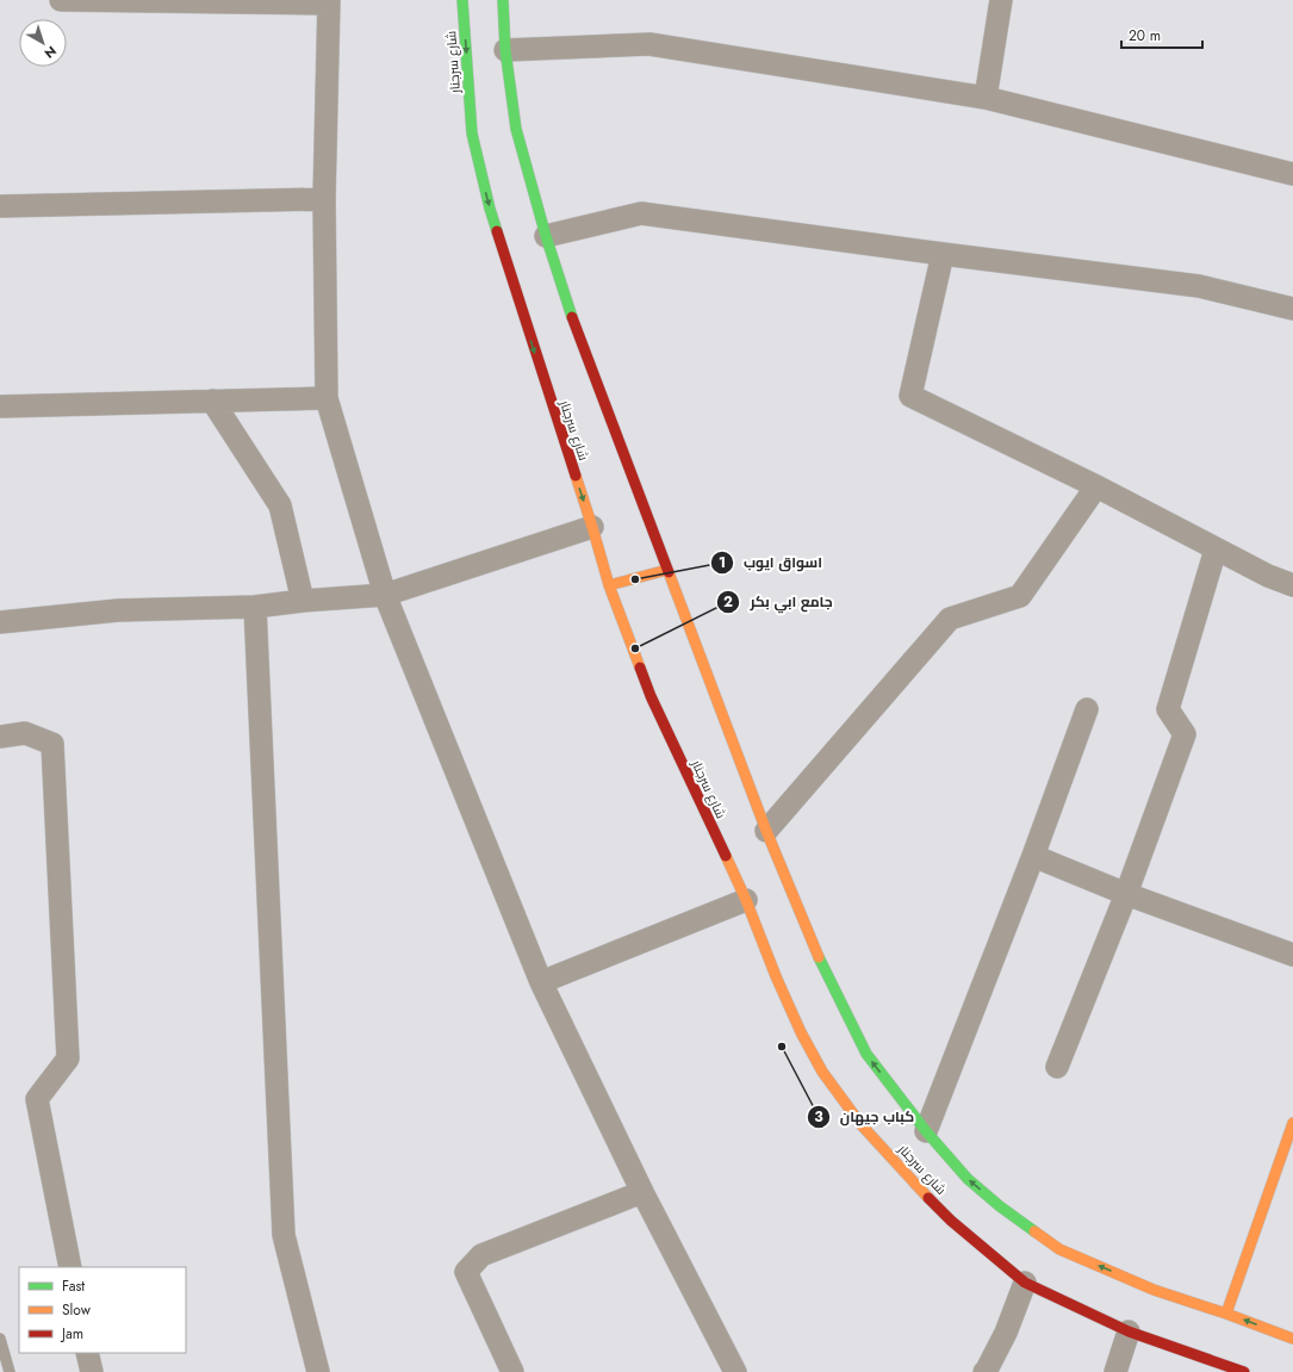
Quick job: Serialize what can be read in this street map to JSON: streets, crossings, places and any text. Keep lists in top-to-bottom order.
{
  "streets": {
    "street": ["شارع سرجنار"]
  },
  "places": ["اسواق ايوب", "جامع ابي بكر", "كباب جيهان"],
  "legend": ["Fast", "Slow", "Jam"],
  "scale_bar": "20 m",
  "north": "bottom right"
}
